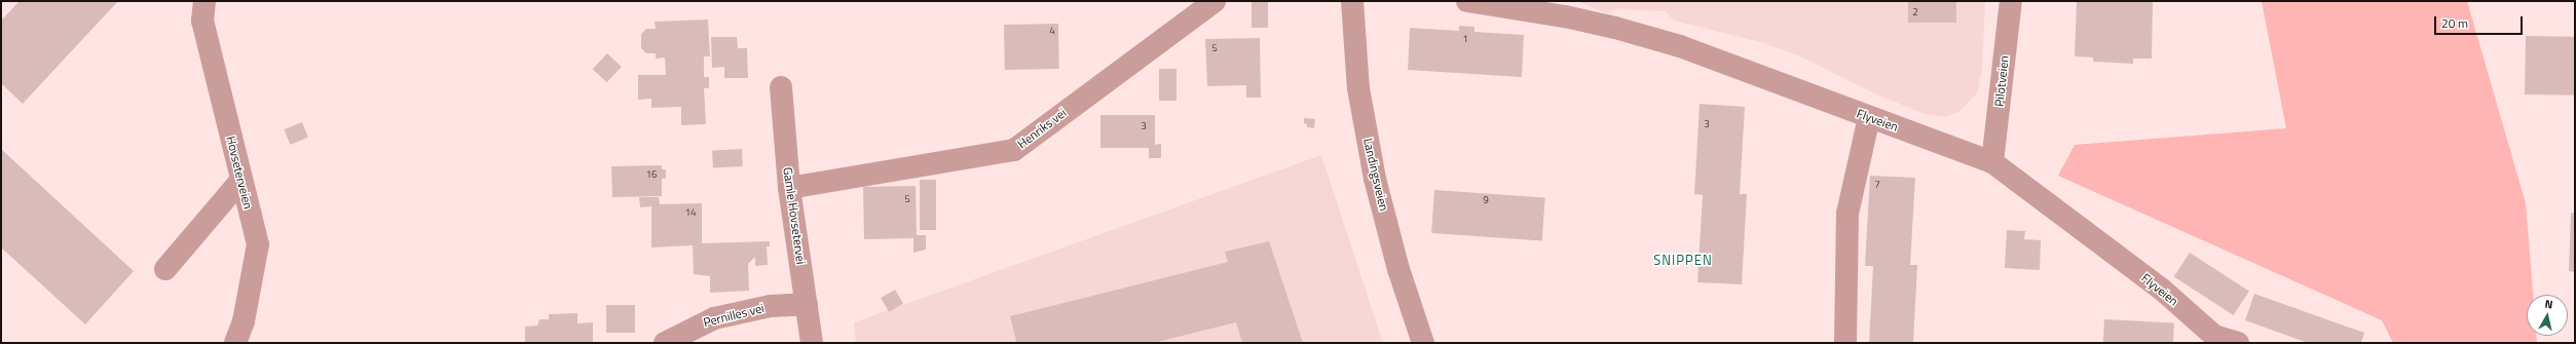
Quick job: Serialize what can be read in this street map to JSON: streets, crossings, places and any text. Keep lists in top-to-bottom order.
{
  "streets": {
    "street": [
      "Pilotveien",
      "Flyveien",
      "Henriks vei",
      "Hovseterveien",
      "Landingsveien",
      "Gamle Hovsetervei",
      "Pernilles vei"
    ]
  },
  "crossings": [
    ["Pilotveien", "Flyveien"],
    ["Henriks vei", "Gamle Hovsetervei"],
    ["Gamle Hovsetervei", "Pernilles vei"]
  ],
  "districts": ["SNIPPEN"],
  "house_numbers": [
    "2",
    "4",
    "1",
    "5",
    "3",
    "3",
    "16",
    "7",
    "5",
    "9",
    "14"
  ],
  "scale_bar": "20 m",
  "north": "top"
}
